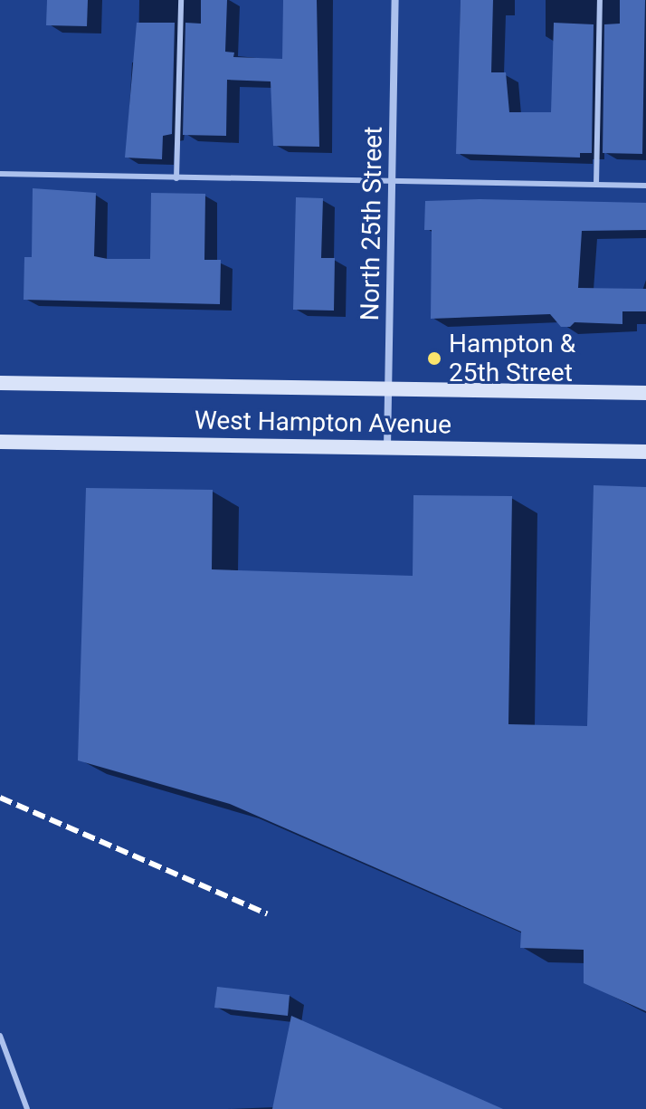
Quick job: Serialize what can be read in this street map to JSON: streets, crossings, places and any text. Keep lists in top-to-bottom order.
{
  "streets": {
    "main road": ["West Hampton Avenue"],
    "street": ["North 25th Street"]
  },
  "crossings": [
    ["North 25th Street", "West Hampton Avenue"]
  ],
  "places": ["Hampton & 25th Street"]
}
